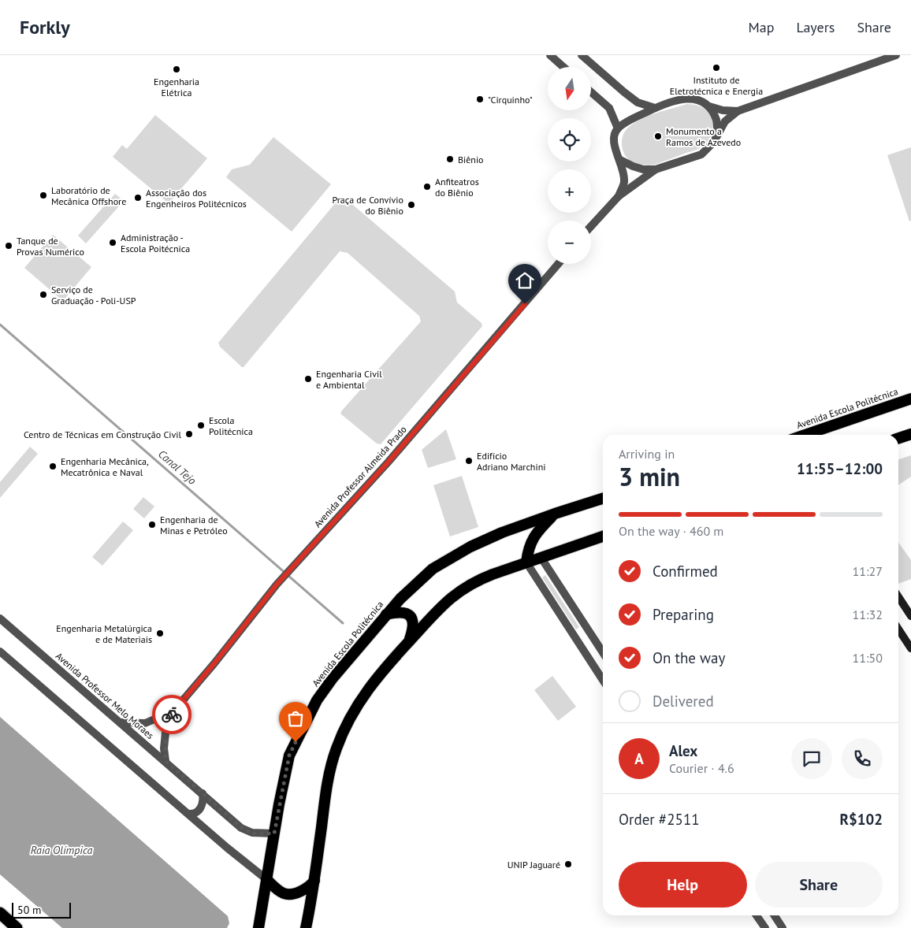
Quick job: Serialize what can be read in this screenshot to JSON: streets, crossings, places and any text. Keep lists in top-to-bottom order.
{
  "streets": {
    "highway": ["Avenida Escola Politécnica"],
    "street": ["Avenida Professor Almeida Prado", "Avenida Professor Melo Moraes"]
  },
  "crossings": [
    ["Avenida Escola Politécnica", "Avenida Professor Melo Moraes"],
    ["Avenida Professor Almeida Prado", "Avenida Professor Melo Moraes"]
  ],
  "water": ["Canal Tejo", "Raia Olímpica"],
  "places": [
    "Instituto de Eletrotécnica e Energia",
    "Engenharia Elétrica",
    "\"Cirquinho\"",
    "Monumento a Ramos de Azevedo",
    "Biênio",
    "Anfiteatros do Biênio",
    "Laboratório de Mecânica Offshore",
    "Associação dos Engenheiros Politécnicos",
    "Praça de Convívio do Biênio",
    "Administração - Escola Poitécnica",
    "Tanque de Provas Numérico",
    "Serviço de Graduação - Poli-USP",
    "Engenharia Civil e Ambiental",
    "Escola Politécnica",
    "Centro de Técnicas em Construção Civil",
    "Edifício Adriano Marchini",
    "Engenharia Mecânica, Mecatrônica e Naval",
    "Engenharia de Minas e Petróleo",
    "Engenharia Metalúrgica e de Materiais",
    "UNIP Jaguaré"
  ],
  "scale_bar": "50 m",
  "north": "bottom",
  "page": {
    "header": "Forkly",
    "nav": ["Map", "Layers", "Share"],
    "map_buttons": ["+", "−"],
    "heading": ["3 min", "Arriving in", "11:55–12:00"],
    "panel": [
      "Alex",
      "Courier · 4.6",
      "Order #2511",
      "R$102"
    ],
    "bar": "On the way · 460 m",
    "list": [
      ["Confirmed", "11:27"],
      ["Preparing", "11:32"],
      ["On the way", "11:50"],
      "Delivered"
    ],
    "round": "A",
    "buttons": ["Help", "Share"],
    "scale": "50 m"
  }
}
